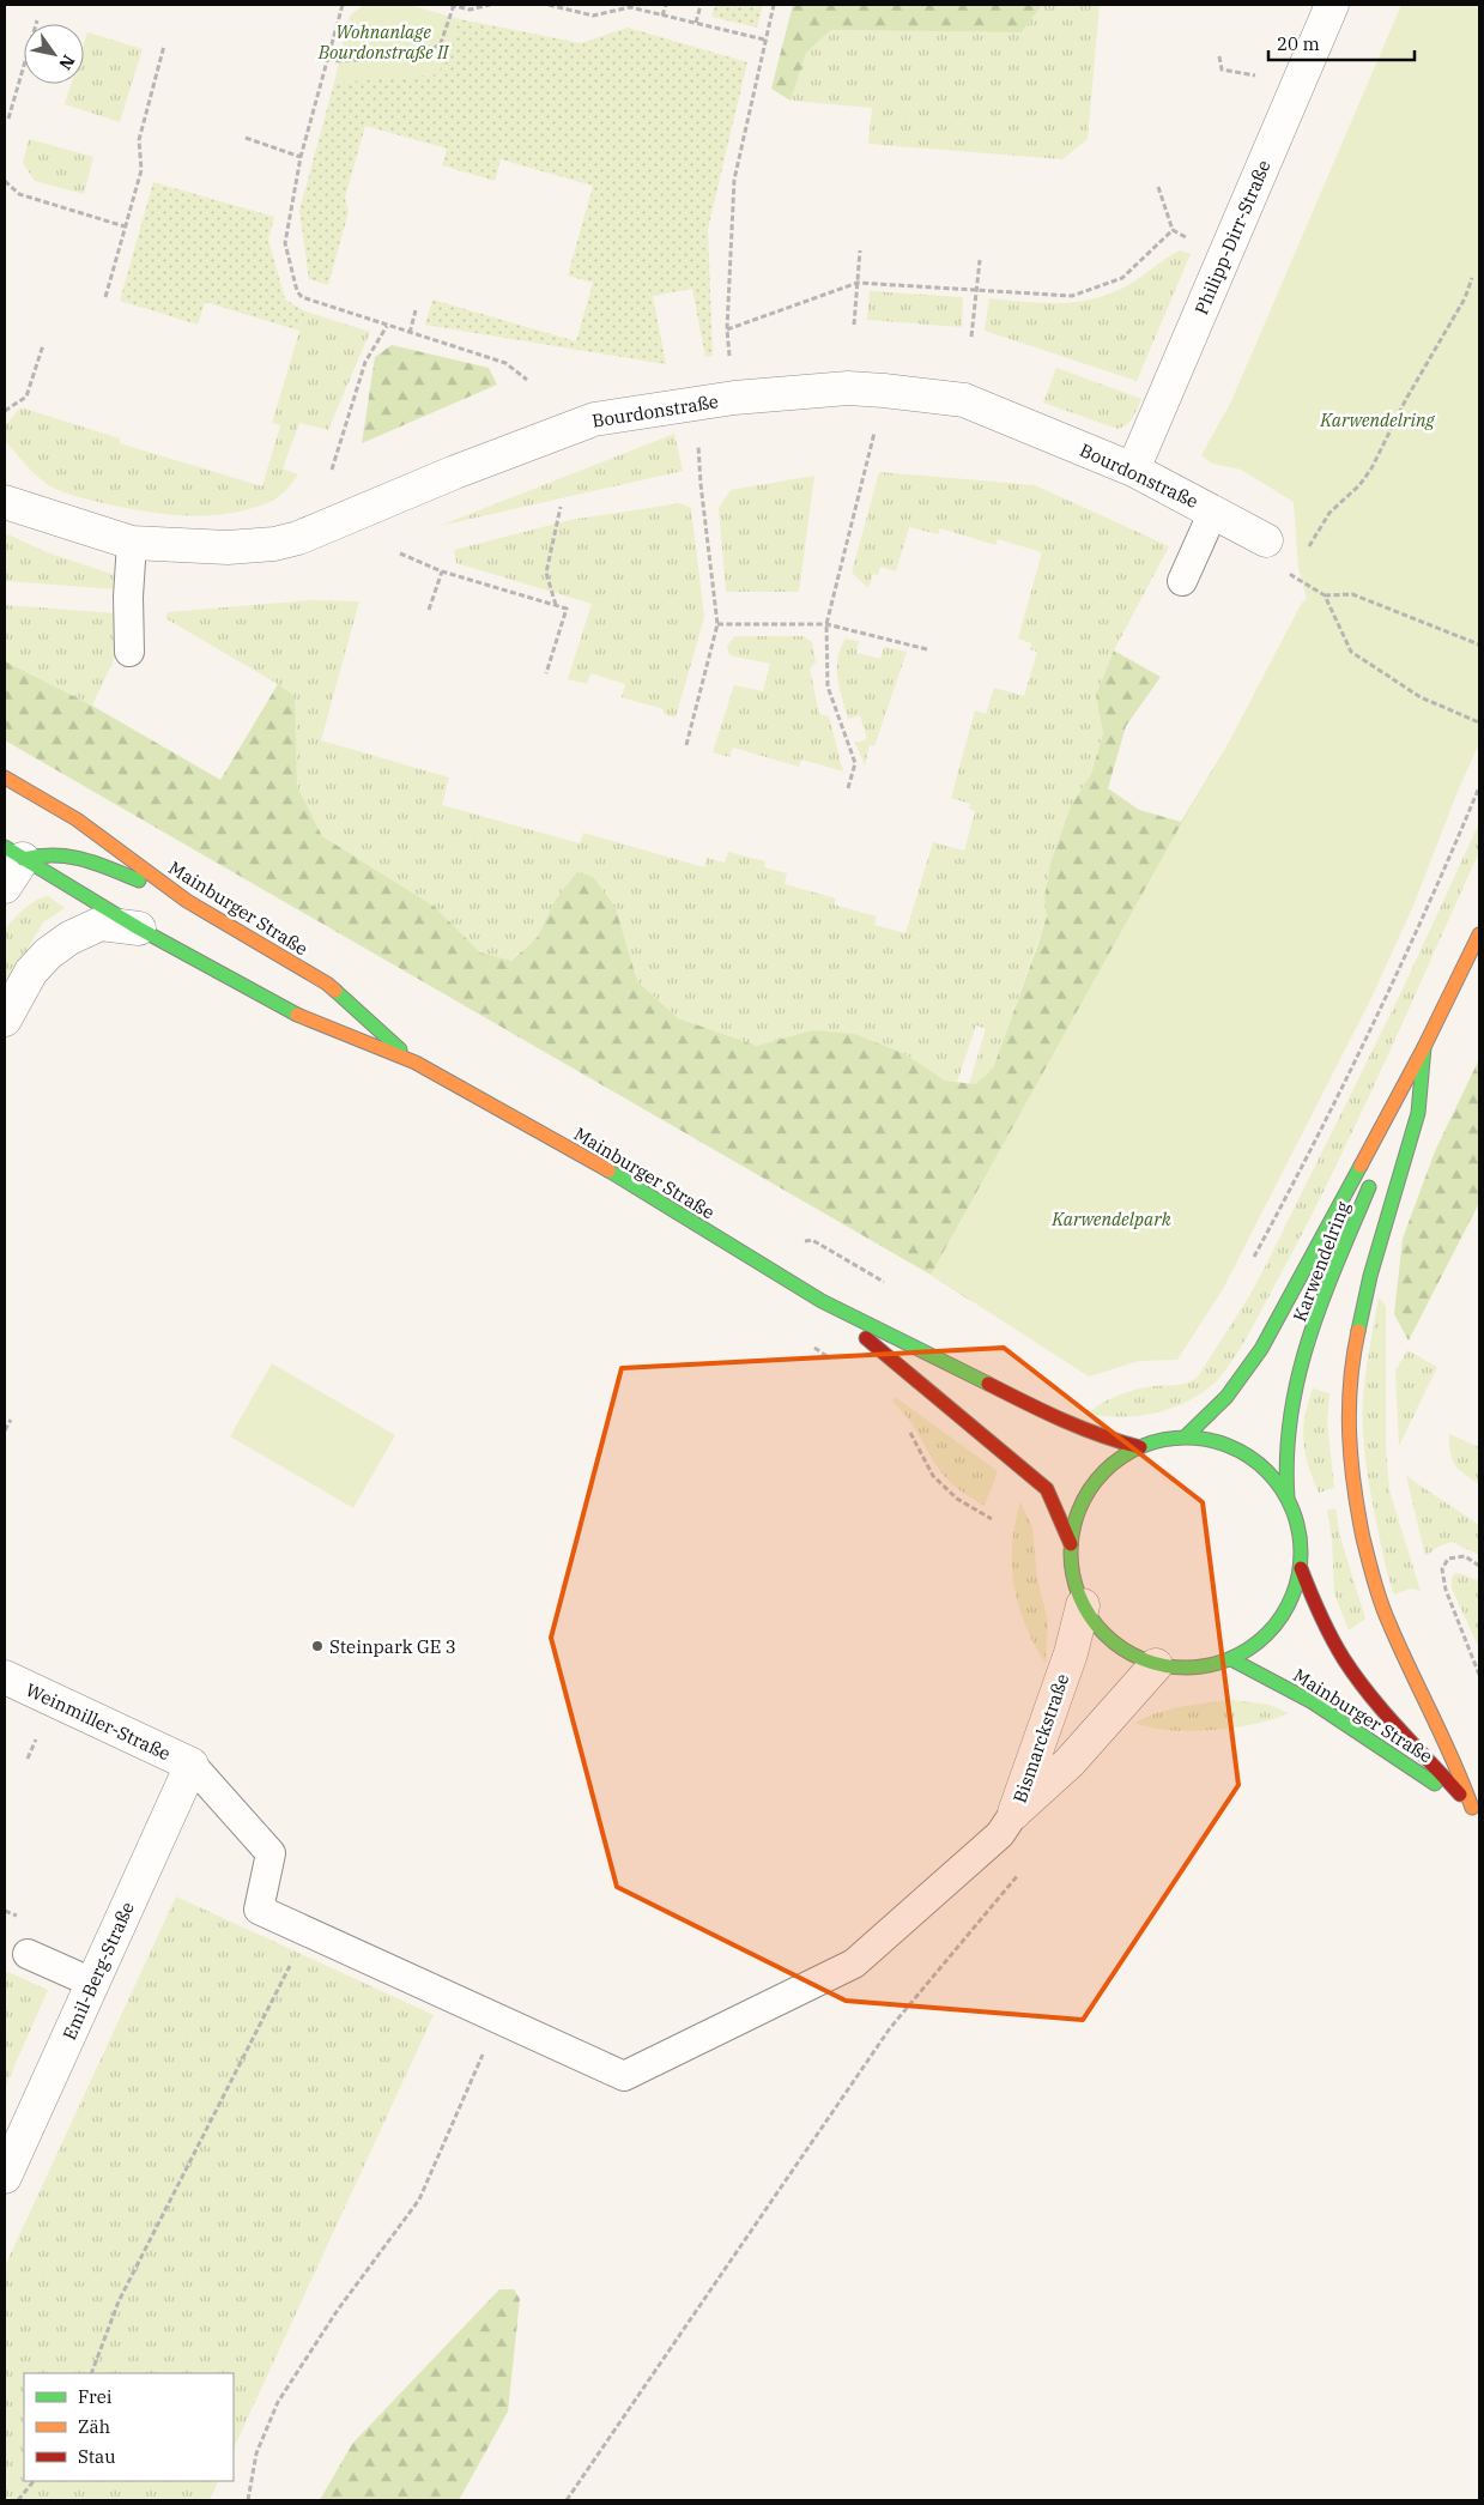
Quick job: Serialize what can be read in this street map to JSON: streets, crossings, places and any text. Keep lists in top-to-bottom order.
{
  "streets": {
    "main road": ["Mainburger Straße", "Karwendelring"],
    "street": [
      "Philipp-Dirr-Straße",
      "Bourdonstraße",
      "Weinmiller-Straße",
      "Bismarckstraße",
      "Emil-Berg-Straße"
    ]
  },
  "crossings": [
    ["Philipp-Dirr-Straße", "Bourdonstraße"],
    ["Mainburger Straße", "Karwendelring"],
    ["Mainburger Straße", "Bismarckstraße"],
    ["Weinmiller-Straße", "Emil-Berg-Straße"]
  ],
  "parks": ["Wohnanlage Bourdonstraße II", "Karwendelring", "Karwendelpark"],
  "places": ["Steinpark GE 3"],
  "legend": ["Frei", "Zäh", "Stau"],
  "scale_bar": "20 m",
  "north": "bottom right"
}
